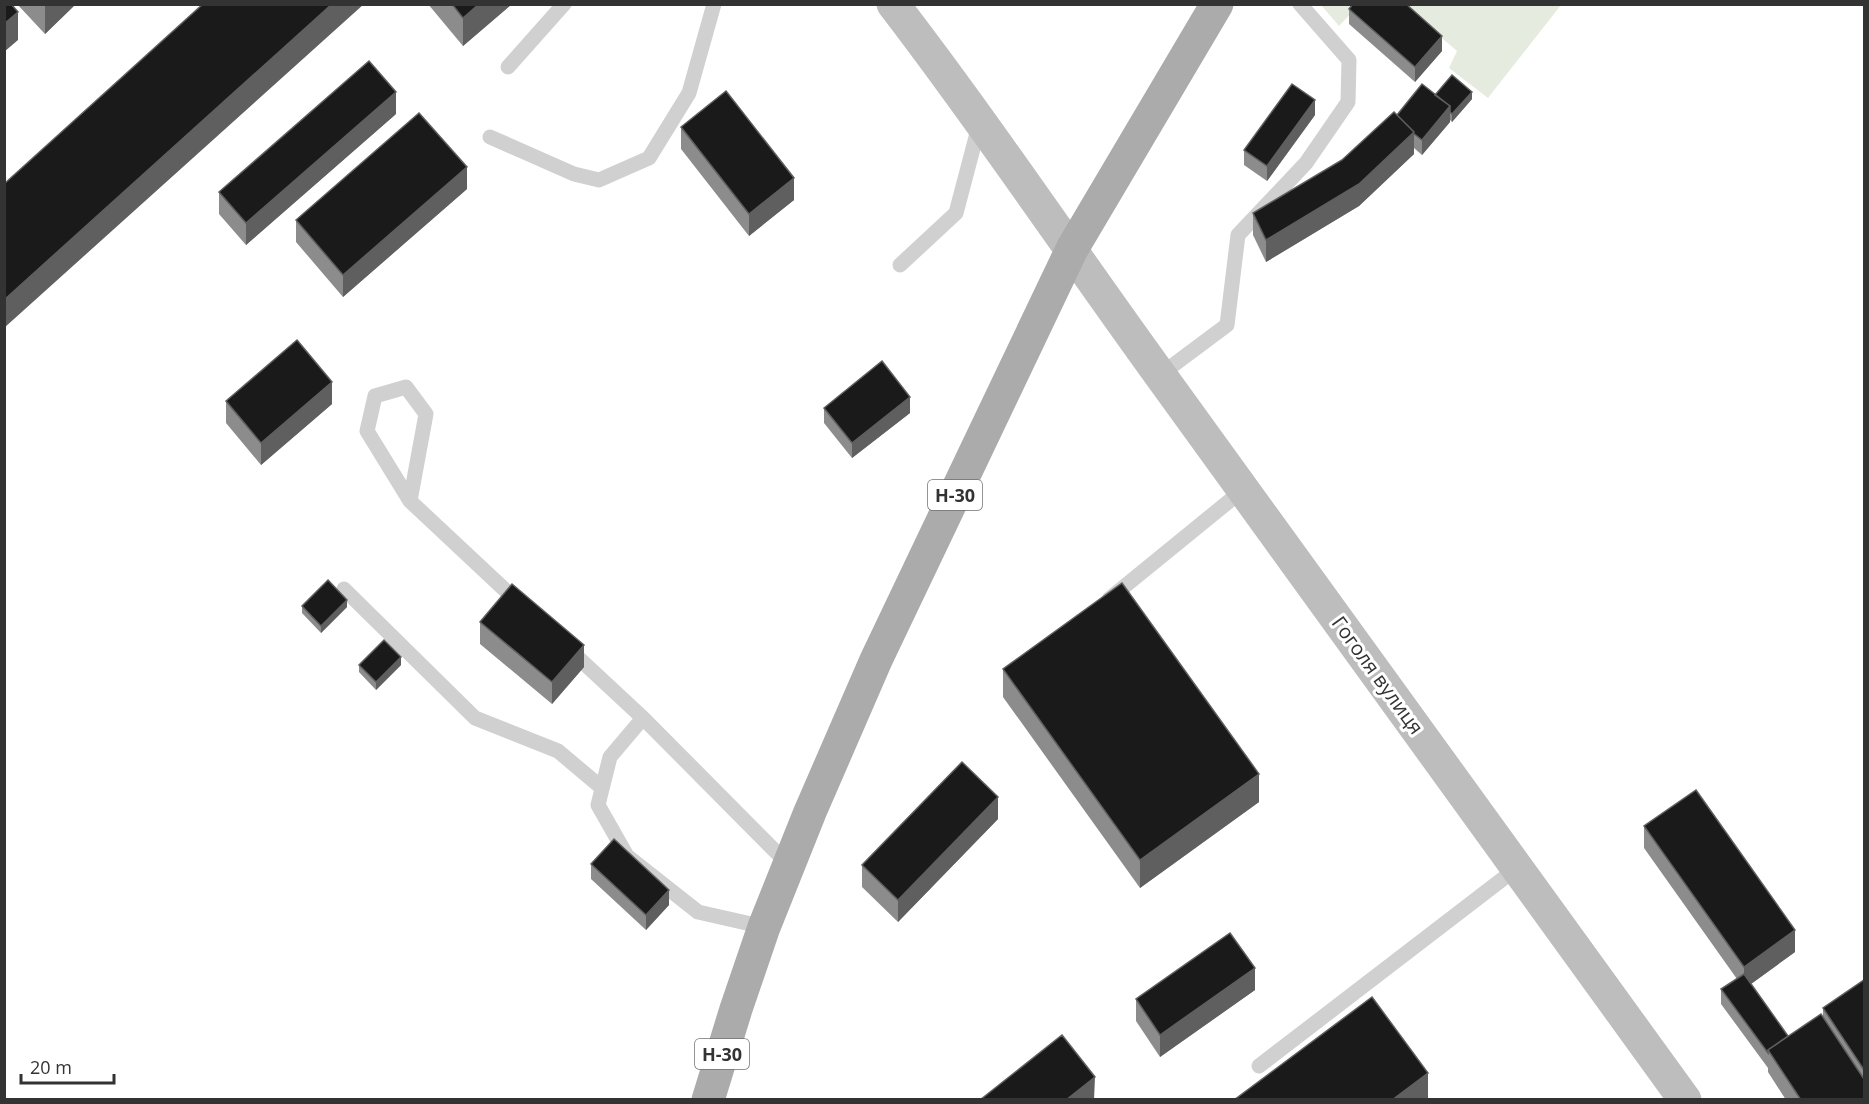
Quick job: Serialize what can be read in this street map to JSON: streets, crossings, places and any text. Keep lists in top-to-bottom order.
{
  "streets": {
    "main road": ["Н-30", "Гоголя вулиця"]
  },
  "crossings": [
    ["Н-30", "Гоголя вулиця"]
  ],
  "scale_bar": "20 m"
}
